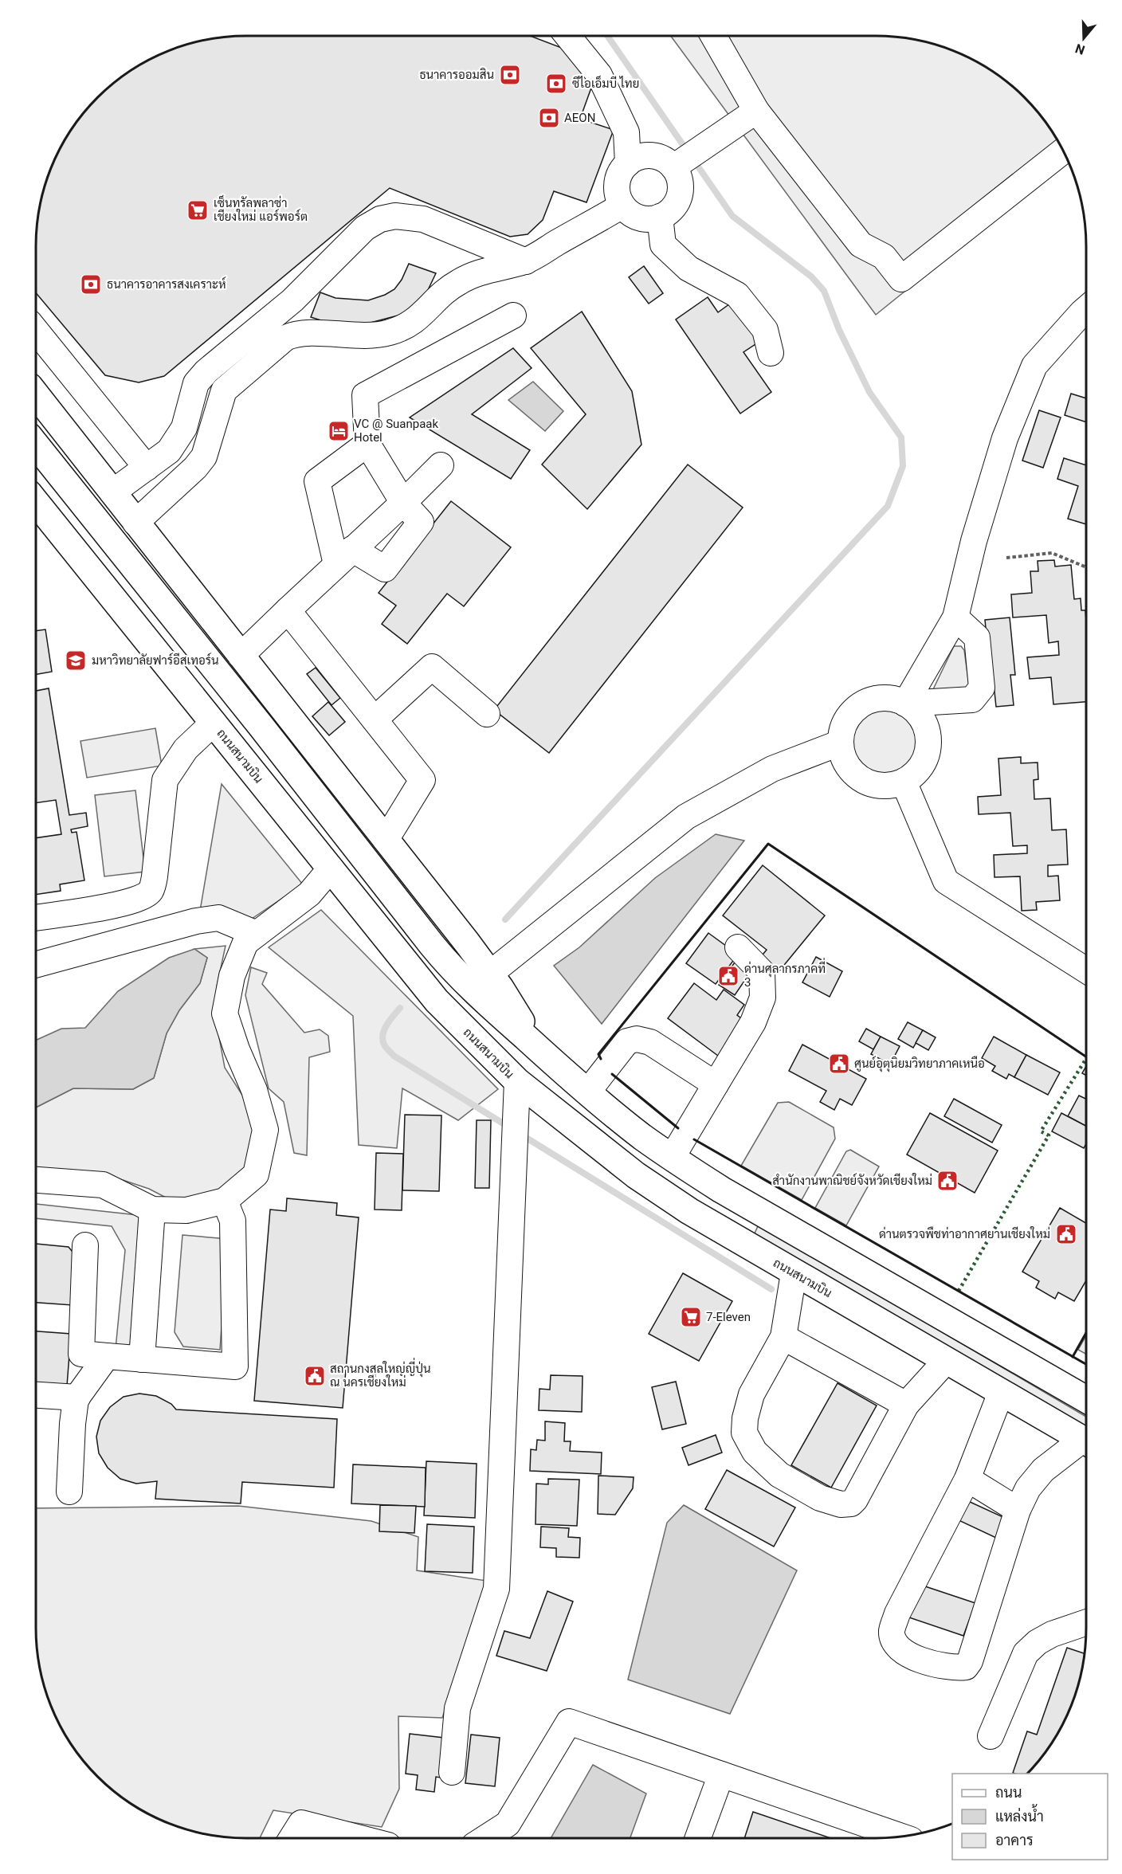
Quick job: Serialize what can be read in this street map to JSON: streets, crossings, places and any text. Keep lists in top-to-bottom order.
{
  "streets": {
    "main road": ["ถนนสนามบิน"]
  },
  "places": {
    "bank": [
      "ธนาคารออมสิน",
      "ซีไอเอ็มบี ไทย",
      "AEON",
      "ธนาคารอาคารสงเคราะห์"
    ],
    "supermarket": ["เซ็นทรัลพลาซ่า เชียงใหม่ แอร์พอร์ต", "7-Eleven"],
    "hotel": ["VC @ Suanpaak Hotel"],
    "school or university": ["มหาวิทยาลัยฟาร์อีสเทอร์น"],
    "public building": [
      "ด่านศุลากรภาคที่ 3",
      "ศูนย์อุตุนิยมวิทยาภาคเหนือ",
      "สำนักงานพาณิชย์จังหวัดเชียงใหม่",
      "ด่านตรวจพืชท่าอากาศยานเชียงใหม่",
      "สถานกงสุลใหญ่ญี่ปุ่น ณ นครเชียงใหม่"
    ]
  },
  "legend": ["ถนน", "แหล่งน้ำ", "อาคาร"],
  "north": "bottom"
}
